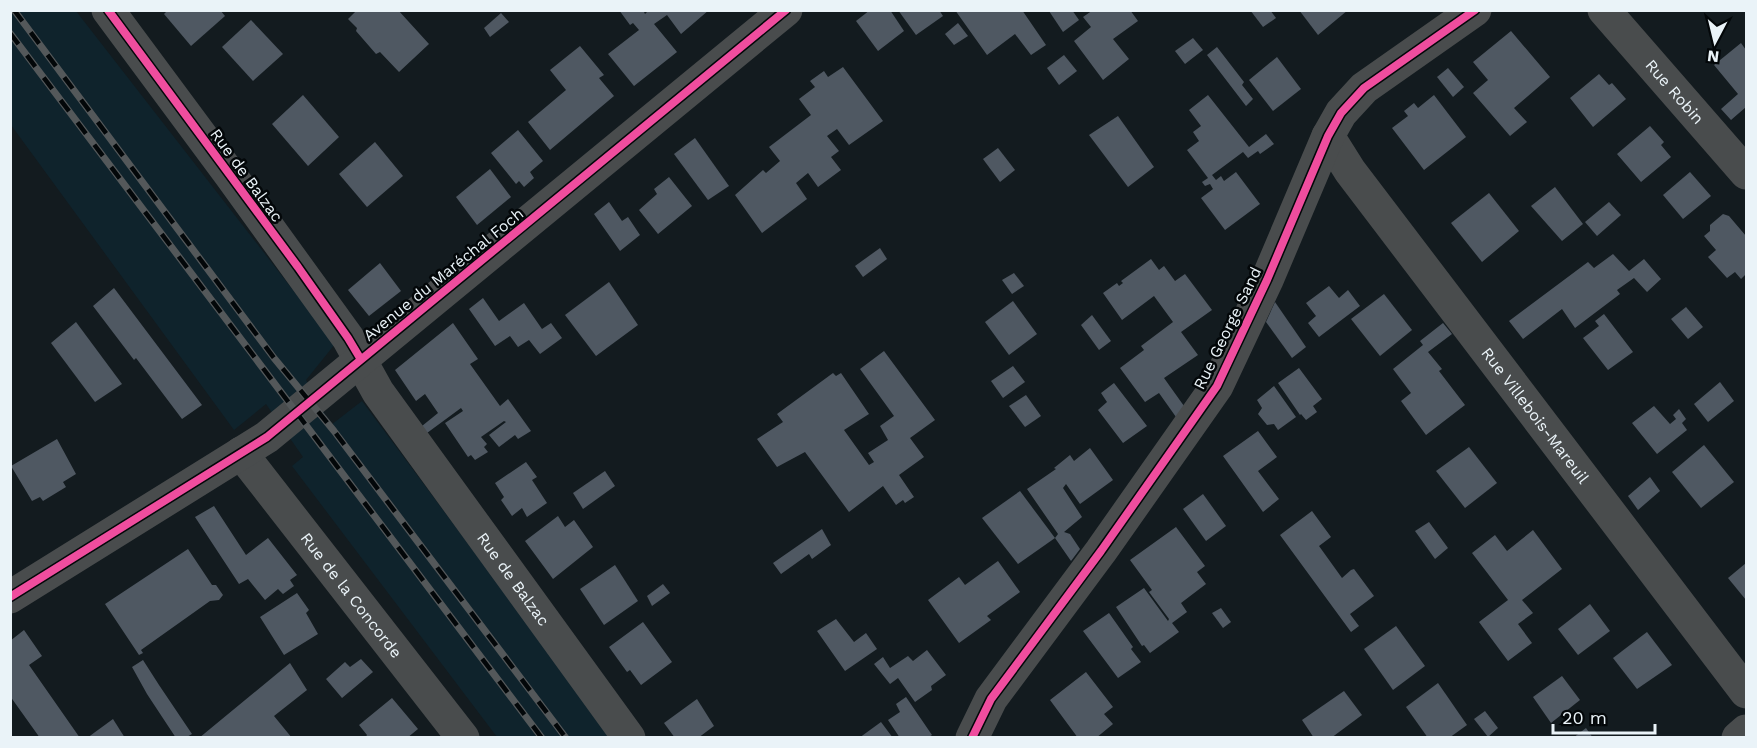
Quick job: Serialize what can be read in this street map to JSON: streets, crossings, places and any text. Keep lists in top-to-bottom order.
{
  "streets": {
    "street": [
      "Rue Robin",
      "Rue de Balzac",
      "Avenue du Maréchal Foch",
      "Rue George Sand",
      "Rue Villebois-Mareuil",
      "Rue de la Concorde"
    ]
  },
  "crossings": [
    ["Rue de Balzac", "Avenue du Maréchal Foch"],
    ["Avenue du Maréchal Foch", "Rue de la Concorde"],
    ["Rue George Sand", "Rue Villebois-Mareuil"]
  ],
  "scale_bar": "20 m",
  "north": "bottom"
}
